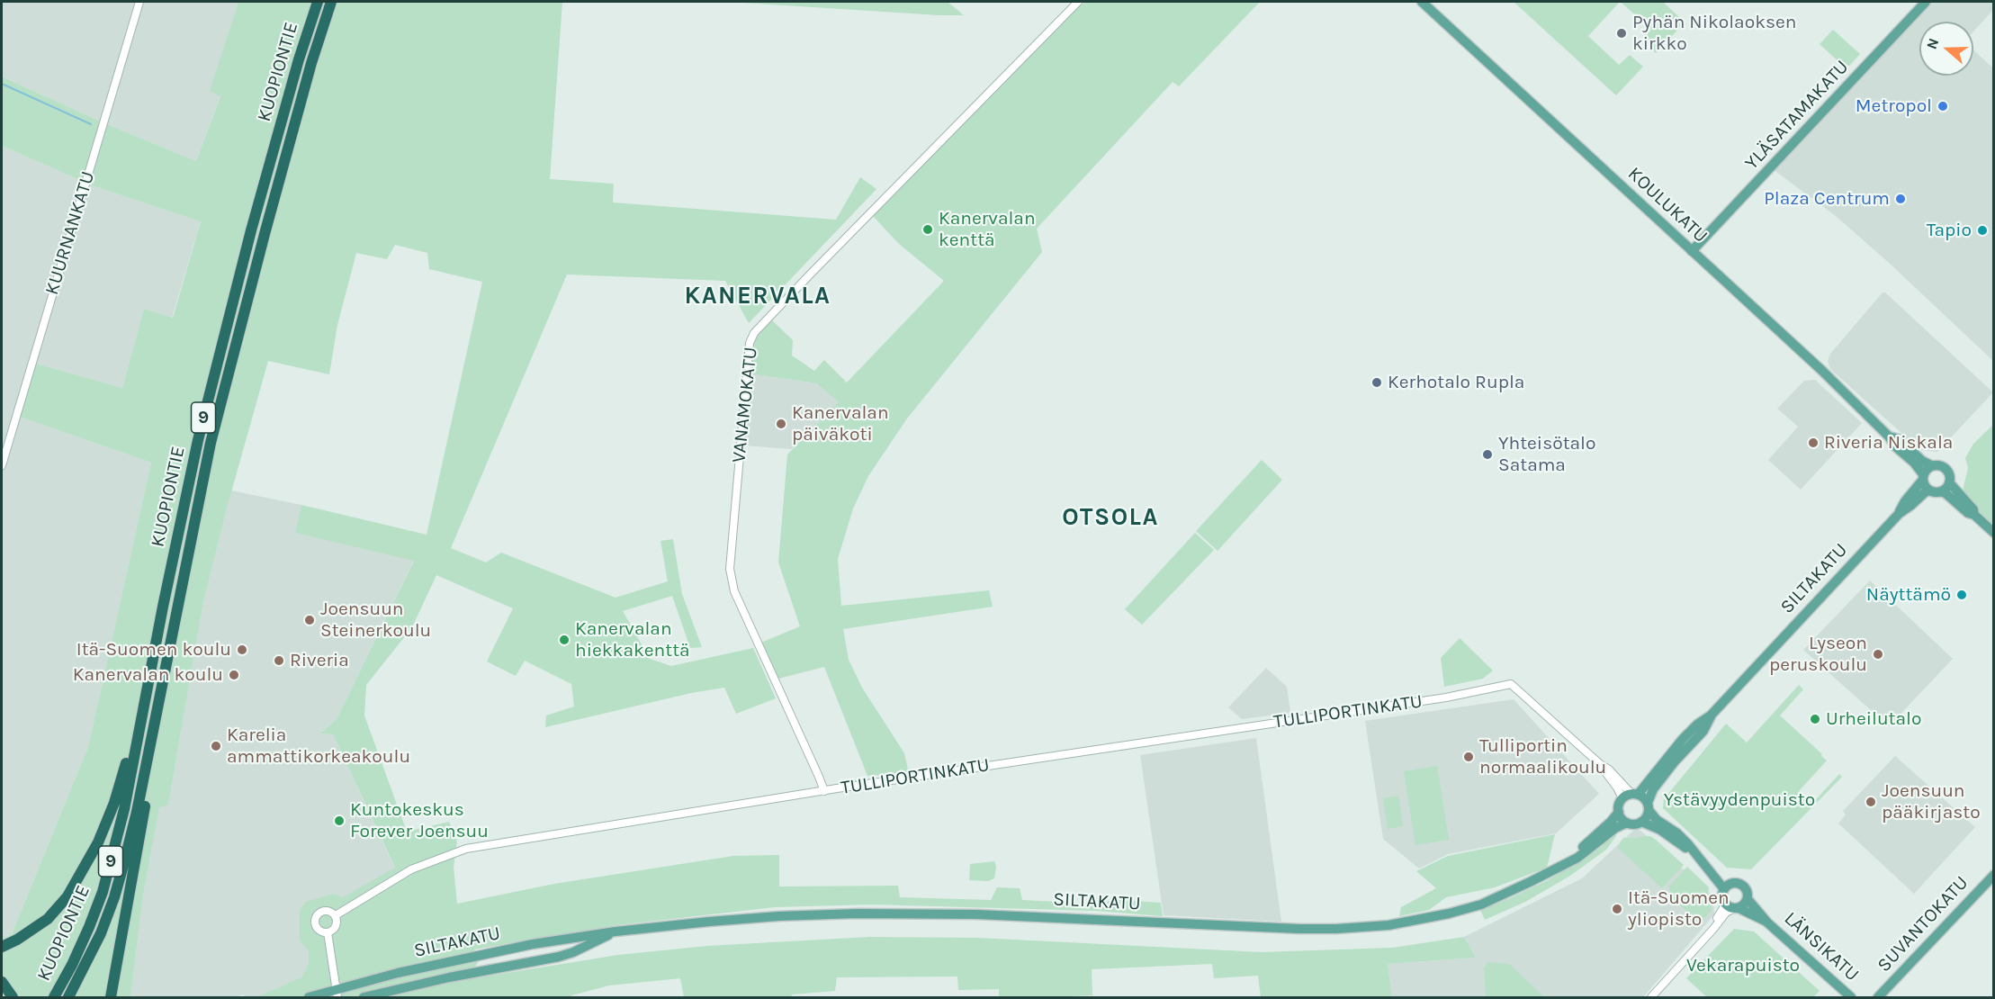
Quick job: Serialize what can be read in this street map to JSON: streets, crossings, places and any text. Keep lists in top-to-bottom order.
{
  "streets": {
    "highway": ["KUOPIONTIE", "9"],
    "main road": [
      "YLÄSATAMAKATU",
      "KOULUKATU",
      "SILTAKATU",
      "SUVANTOKATU",
      "LÄNSIKATU"
    ],
    "street": ["KUURNANKATU", "VANAMOKATU", "TULLIPORTINKATU"]
  },
  "crossings": [
    ["YLÄSATAMAKATU", "KOULUKATU"],
    ["KOULUKATU", "SILTAKATU"],
    ["VANAMOKATU", "TULLIPORTINKATU"],
    ["SILTAKATU", "TULLIPORTINKATU"]
  ],
  "districts": ["KANERVALA", "OTSOLA"],
  "parks": ["Ystävyydenpuisto", "Vekarapuisto"],
  "places": [
    "Pyhän Nikolaoksen kirkko",
    "Metropol",
    "Plaza Centrum",
    "Kanervalan kenttä",
    "Tapio",
    "Kerhotalo Rupla",
    "Kanervalan päiväkoti",
    "Riveria Niskala",
    "Yhteisötalo Satama",
    "Näyttämö",
    "Joensuun Steinerkoulu",
    "Kanervalan hiekkakenttä",
    "Itä-Suomen koulu",
    "Lyseon peruskoulu",
    "Riveria",
    "Kanervalan koulu",
    "Urheilutalo",
    "Karelia ammattikorkeakoulu",
    "Tulliportin normaalikoulu",
    "Joensuun pääkirjasto",
    "Kuntokeskus Forever Joensuu",
    "Itä-Suomen yliopisto"
  ],
  "north": "left"
}
